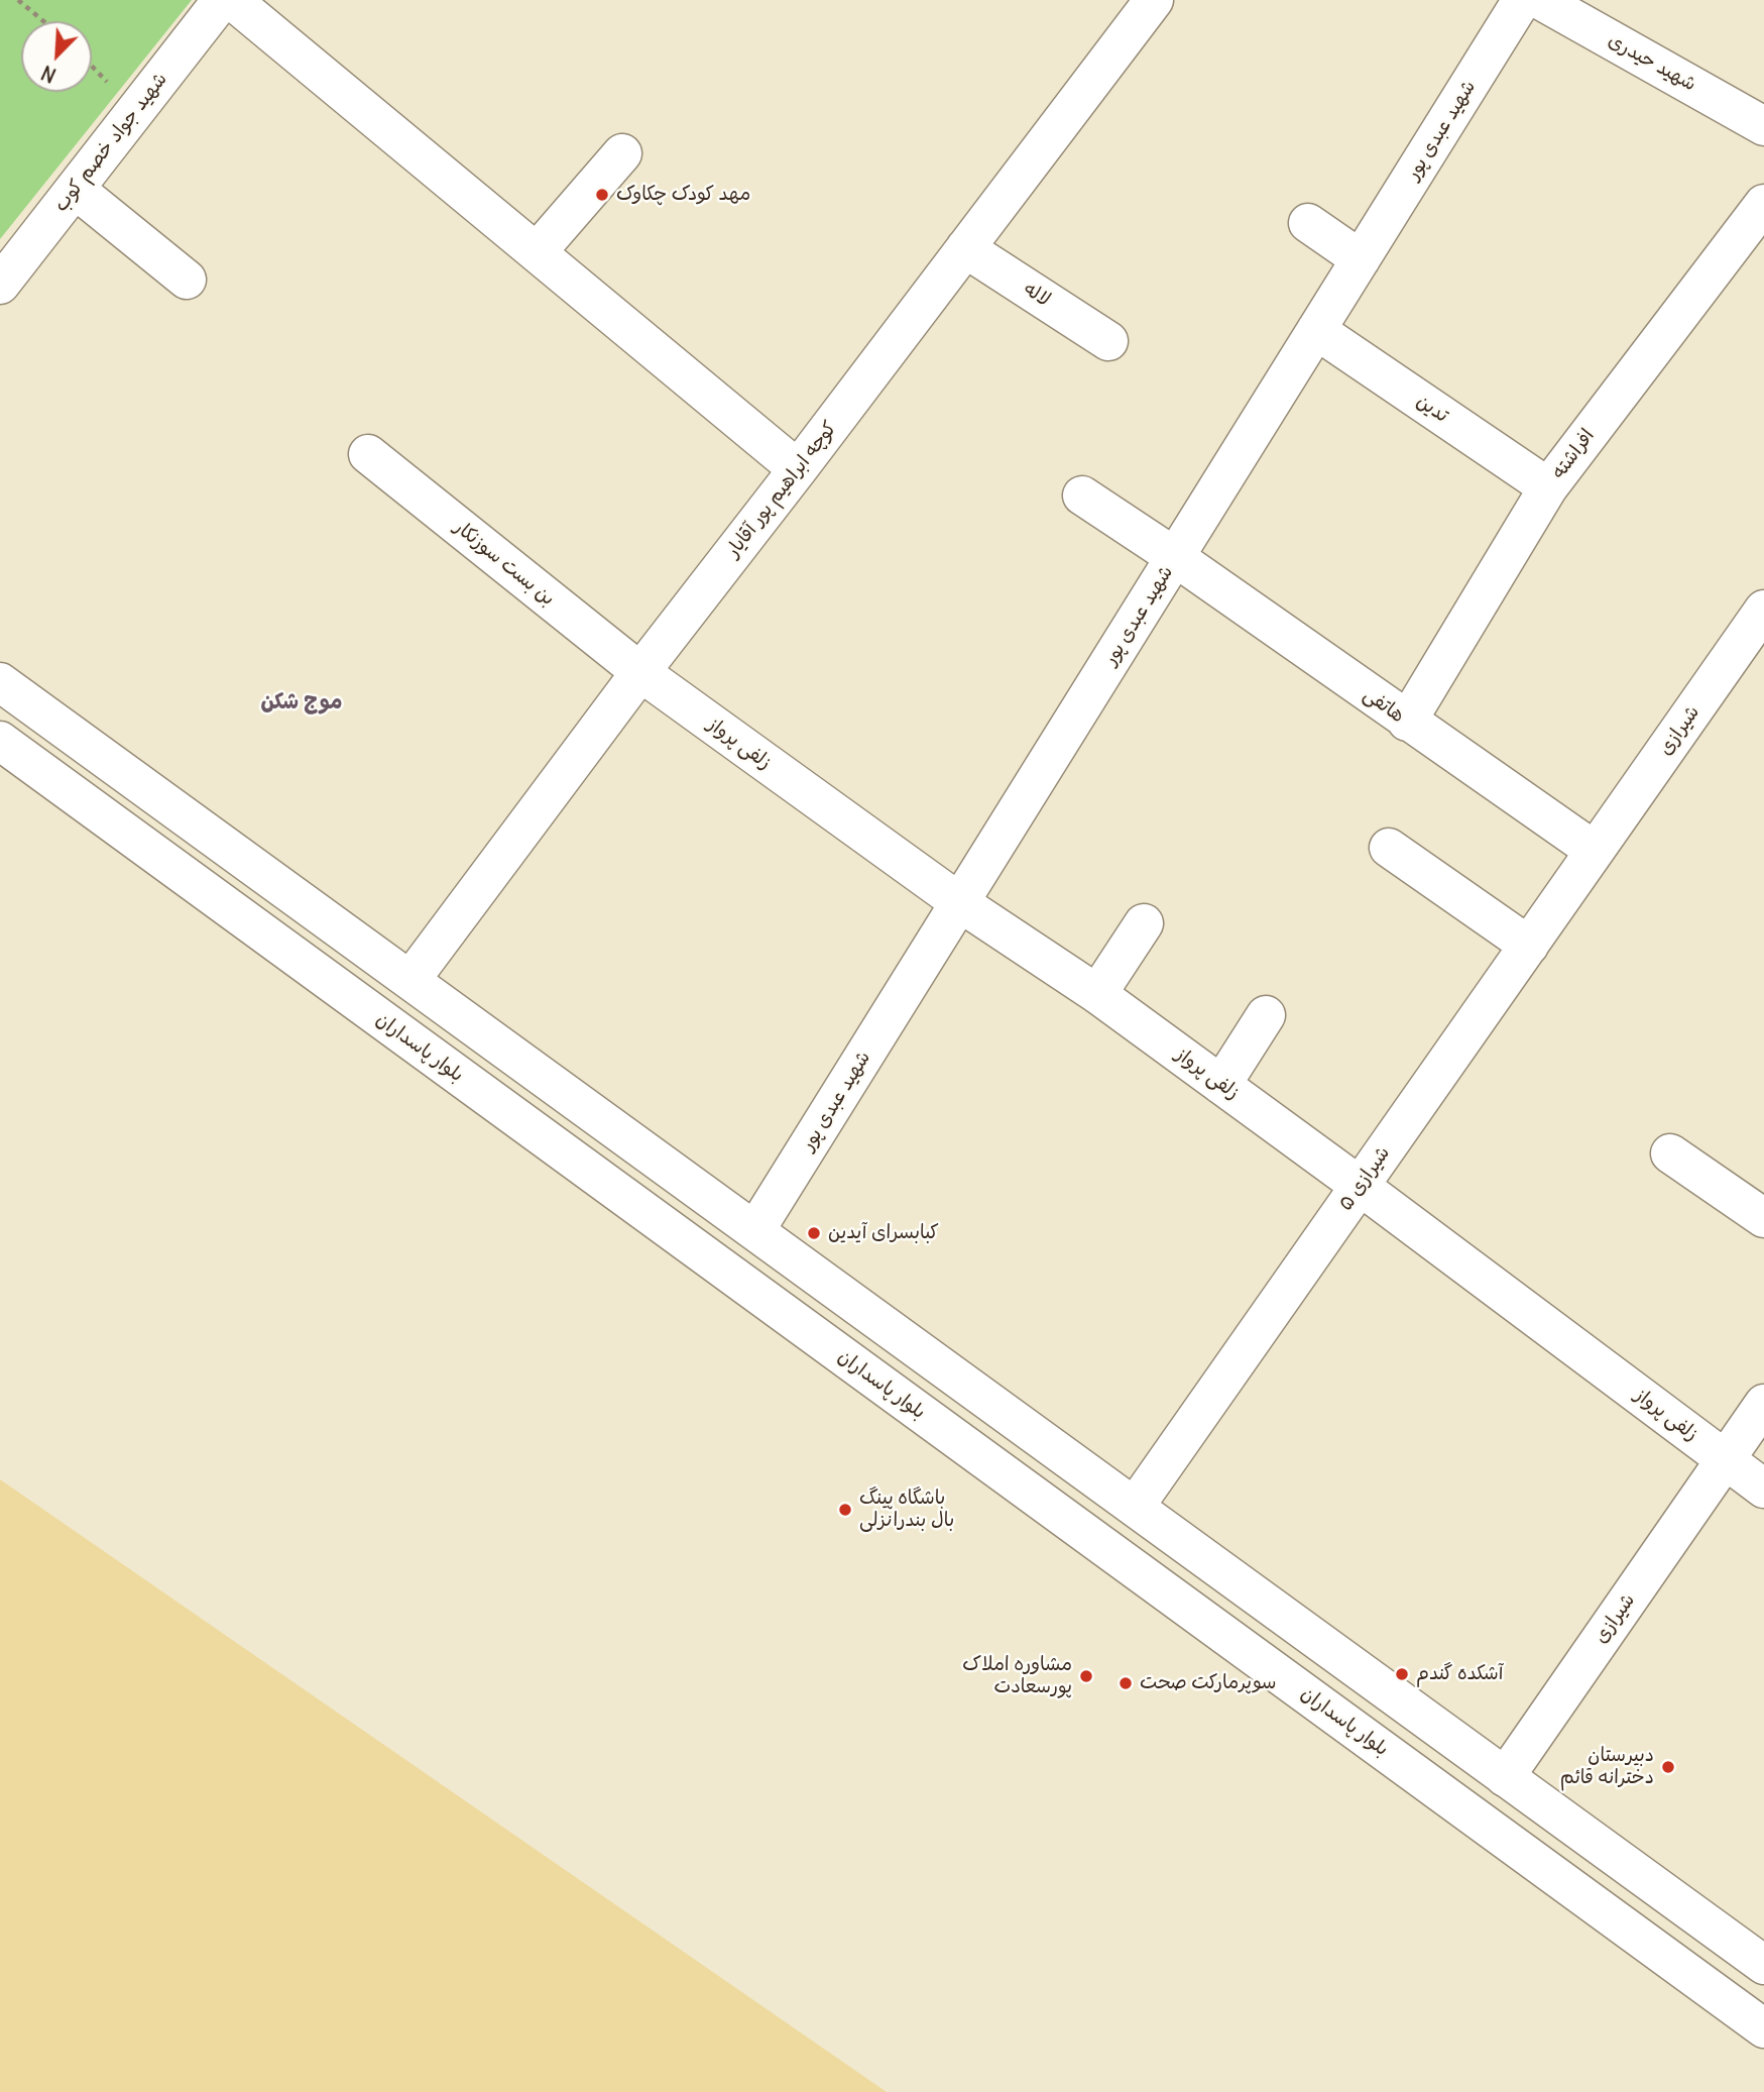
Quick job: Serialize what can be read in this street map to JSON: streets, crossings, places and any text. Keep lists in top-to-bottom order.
{
  "streets": {
    "street": [
      "شهید حیدری",
      "شهید عبدی پور",
      "شهید جواد خصم کوب",
      "لاله",
      "تدین",
      "افراشته",
      "کوچه ابراهیم پور آقایار",
      "بن بست سوزنکار",
      "هاتفی",
      "شیرازی",
      "زلفی پرواز",
      "بلوار پاسداران",
      "شیرازی ۵"
    ]
  },
  "crossings": [
    ["شهید عبدی پور", "تدین"],
    ["شهید عبدی پور", "هاتفی"],
    ["شهید عبدی پور", "زلفی پرواز"],
    ["لاله", "کوچه ابراهیم پور آقایار"],
    ["تدین", "افراشته"],
    ["افراشته", "هاتفی"],
    ["کوچه ابراهیم پور آقایار", "بن بست سوزنکار"],
    ["کوچه ابراهیم پور آقایار", "زلفی پرواز"],
    ["بن بست سوزنکار", "زلفی پرواز"],
    ["هاتفی", "شیرازی"],
    ["هاتفی", "شیرازی ۵"],
    ["شیرازی", "زلفی پرواز"],
    ["شیرازی", "شیرازی ۵"],
    ["زلفی پرواز", "شیرازی ۵"]
  ],
  "districts": ["موج شکن"],
  "places": [
    "مهد کودک چکاوک",
    "کبابسرای آیدین",
    "باشگاه پینگ بال بندرانزلی",
    "آشکده گندم",
    "مشاوره املاک پورسعادت",
    "سوپرمارکت صحت",
    "دبیرستان دخترانه قائم"
  ],
  "north": "bottom left"
}
